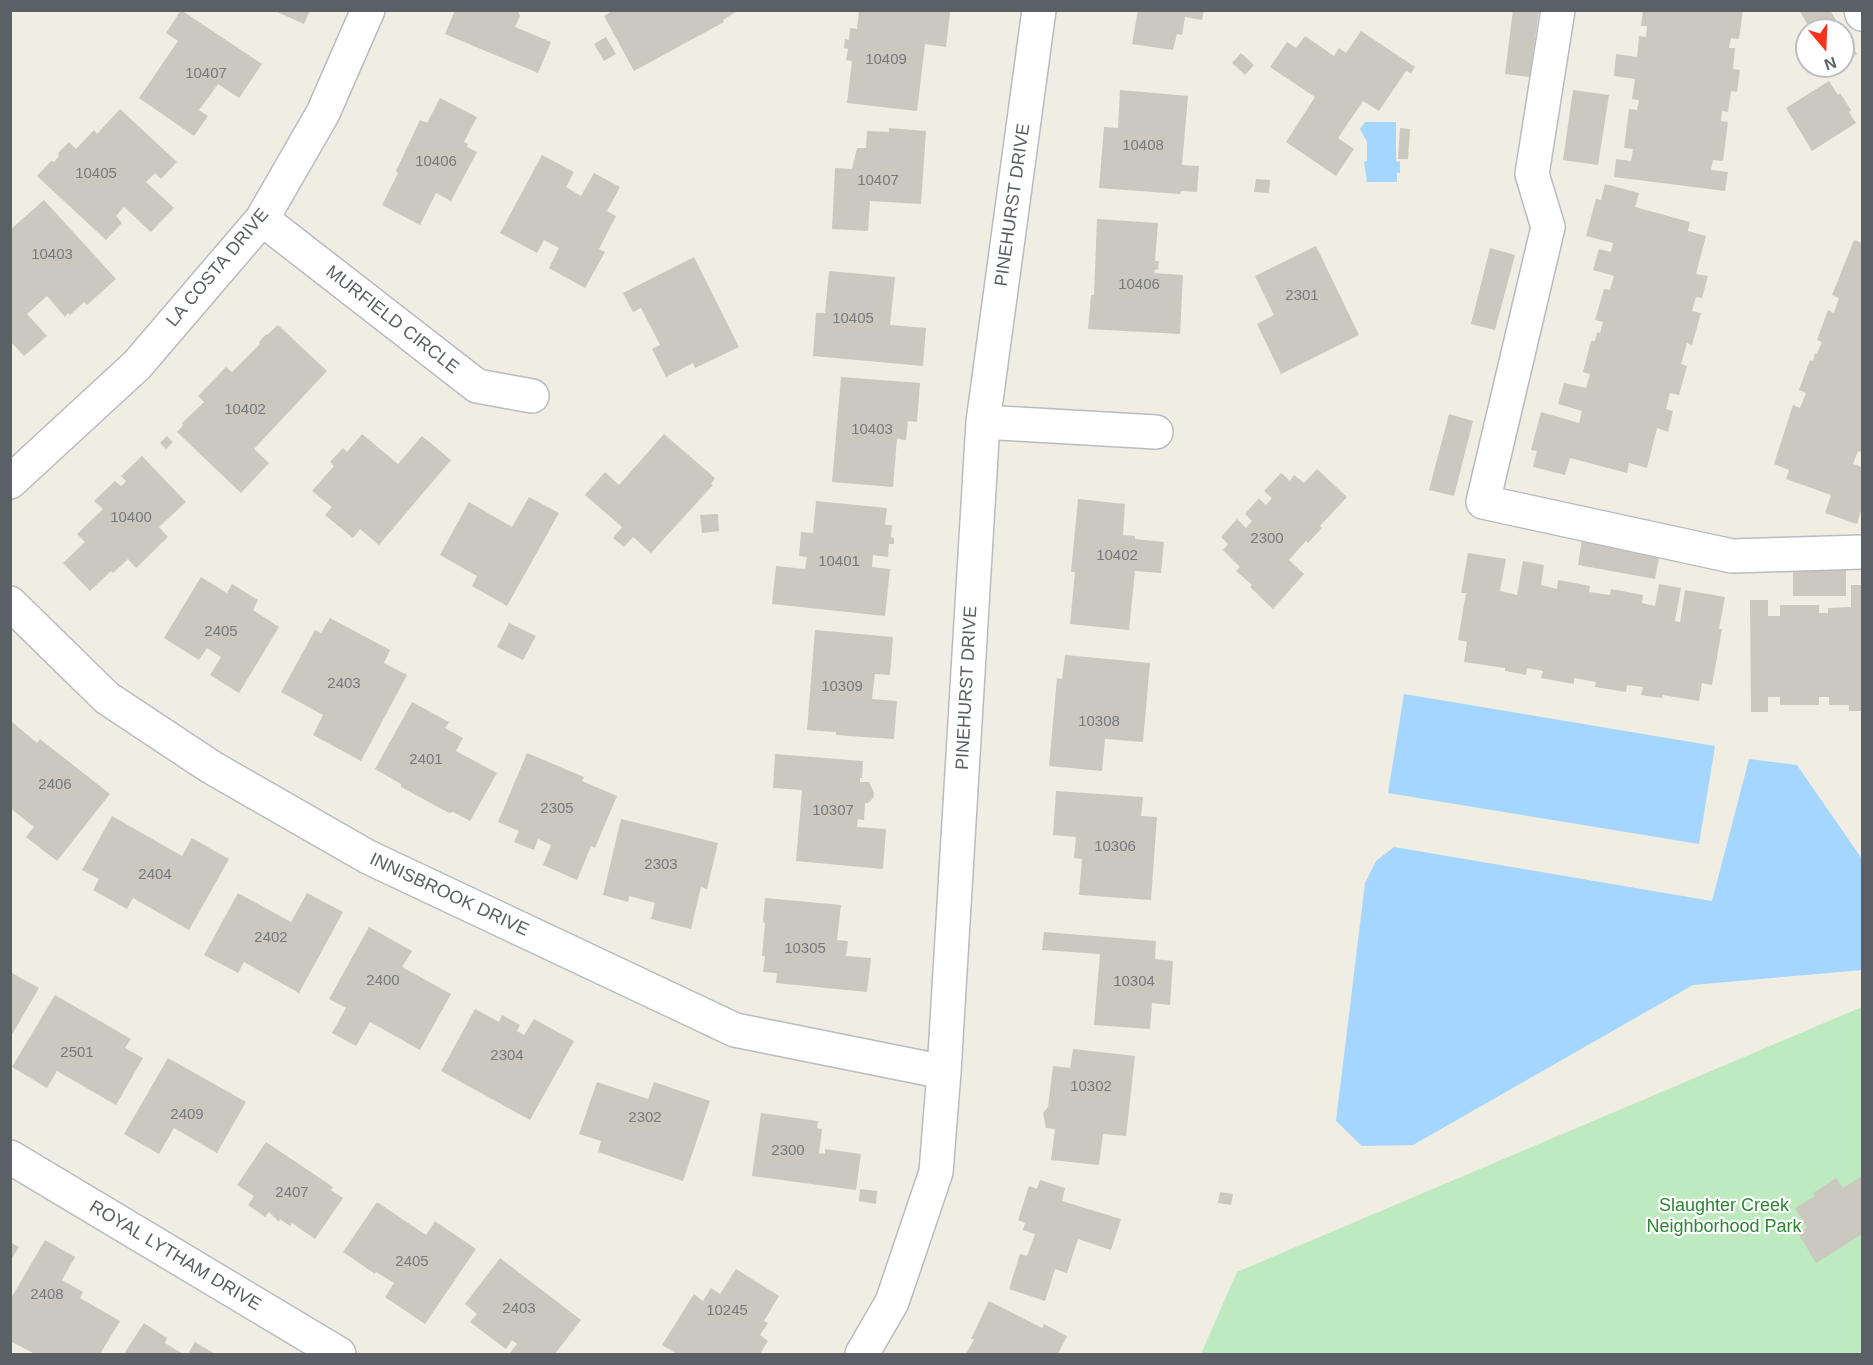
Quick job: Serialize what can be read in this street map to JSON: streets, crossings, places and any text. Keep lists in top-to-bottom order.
{
  "streets": {
    "street": [
      "PINEHURST DRIVE",
      "LA COSTA DRIVE",
      "MURFIELD CIRCLE",
      "INNISBROOK DRIVE",
      "ROYAL LYTHAM DRIVE"
    ]
  },
  "crossings": [
    ["PINEHURST DRIVE", "INNISBROOK DRIVE"],
    ["LA COSTA DRIVE", "MURFIELD CIRCLE"]
  ],
  "parks": ["Slaughter Creek Neighborhood Park"],
  "house_numbers": [
    "10409",
    "10407",
    "10408",
    "10406",
    "10405",
    "10407",
    "10403",
    "10406",
    "2301",
    "10405",
    "10402",
    "10403",
    "10400",
    "2300",
    "10402",
    "10401",
    "2405",
    "2403",
    "10309",
    "10308",
    "2401",
    "2406",
    "2305",
    "10307",
    "10306",
    "2303",
    "2404",
    "2402",
    "10305",
    "2400",
    "10304",
    "2501",
    "2304",
    "10302",
    "2409",
    "2302",
    "2300",
    "2407",
    "2405",
    "2408",
    "2403",
    "10245"
  ],
  "north": "bottom"
}
